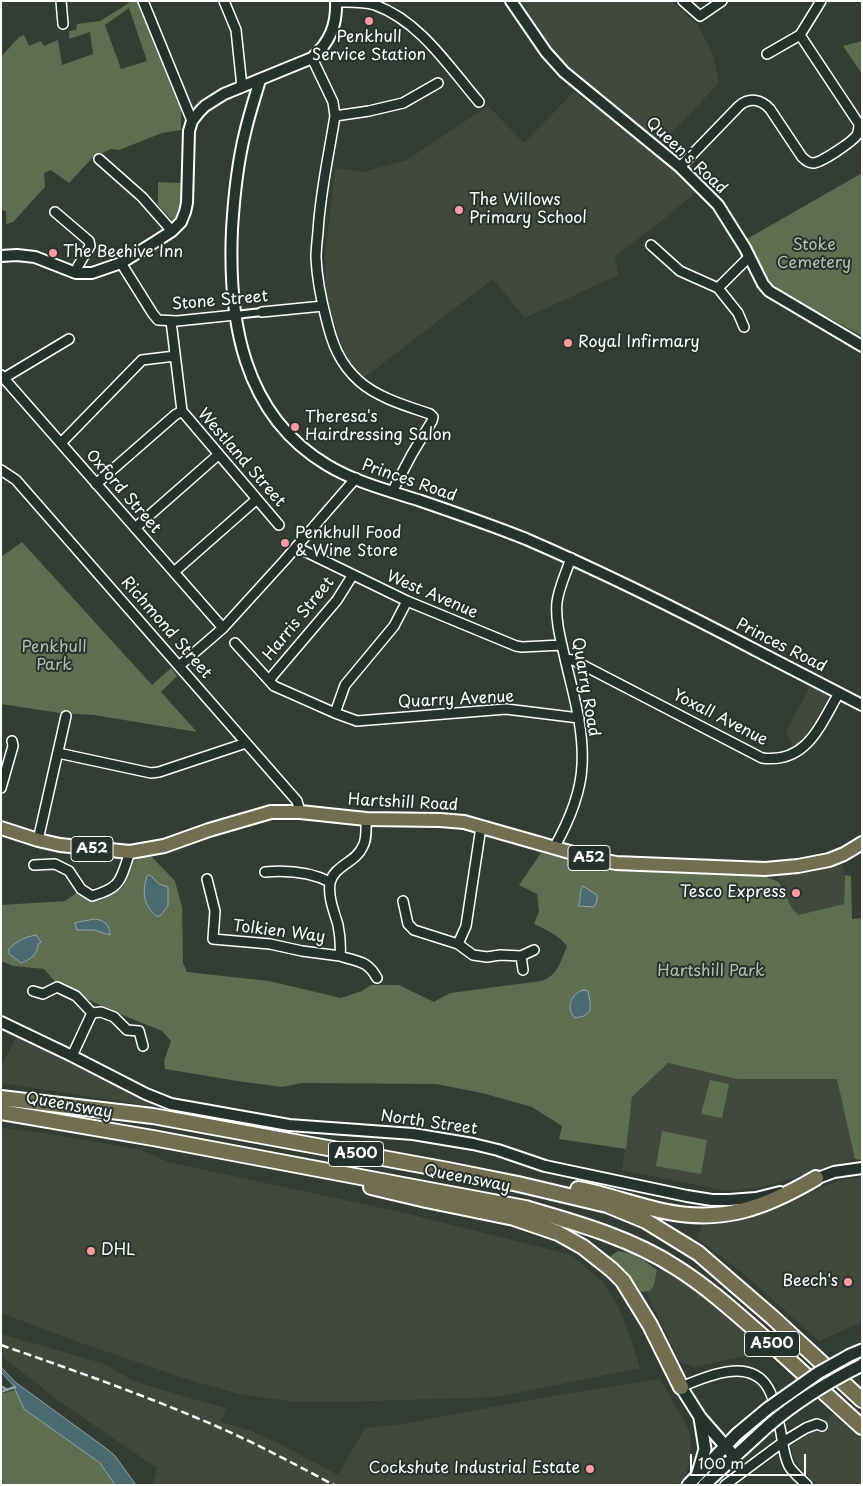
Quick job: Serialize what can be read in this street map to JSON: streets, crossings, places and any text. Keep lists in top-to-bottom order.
{
  "streets": {
    "highway": ["Queensway", "A500"],
    "main road": ["Hartshill Road", "A52"],
    "street": [
      "Queen's Road",
      "Stone Street",
      "Westland Street",
      "Princes Road",
      "Oxford Street",
      "West Avenue",
      "Harris Street",
      "Richmond Street",
      "Quarry Road",
      "Quarry Avenue",
      "Yoxall Avenue",
      "Tolkien Way",
      "North Street"
    ]
  },
  "crossings": [
    ["Stone Street", "Westland Street"],
    ["Stone Street", "Princes Road"],
    ["Princes Road", "Quarry Road"],
    ["Princes Road", "Yoxall Avenue"],
    ["West Avenue", "Harris Street"],
    ["West Avenue", "Quarry Road"],
    ["Richmond Street", "Hartshill Road"],
    ["Quarry Road", "Quarry Avenue"],
    ["Quarry Road", "Yoxall Avenue"],
    ["Quarry Road", "Hartshill Road"]
  ],
  "parks": ["Stoke Cemetery", "Penkhull Park", "Hartshill Park"],
  "places": [
    "Penkhull Service Station",
    "The Willows Primary School",
    "The Beehive Inn",
    "Royal Infirmary",
    "Theresa's Hairdressing Salon",
    "Penkhull Food & Wine Store",
    "Tesco Express",
    "DHL",
    "Beech's",
    "Cockshute Industrial Estate"
  ],
  "scale_bar": "100 m"
}
